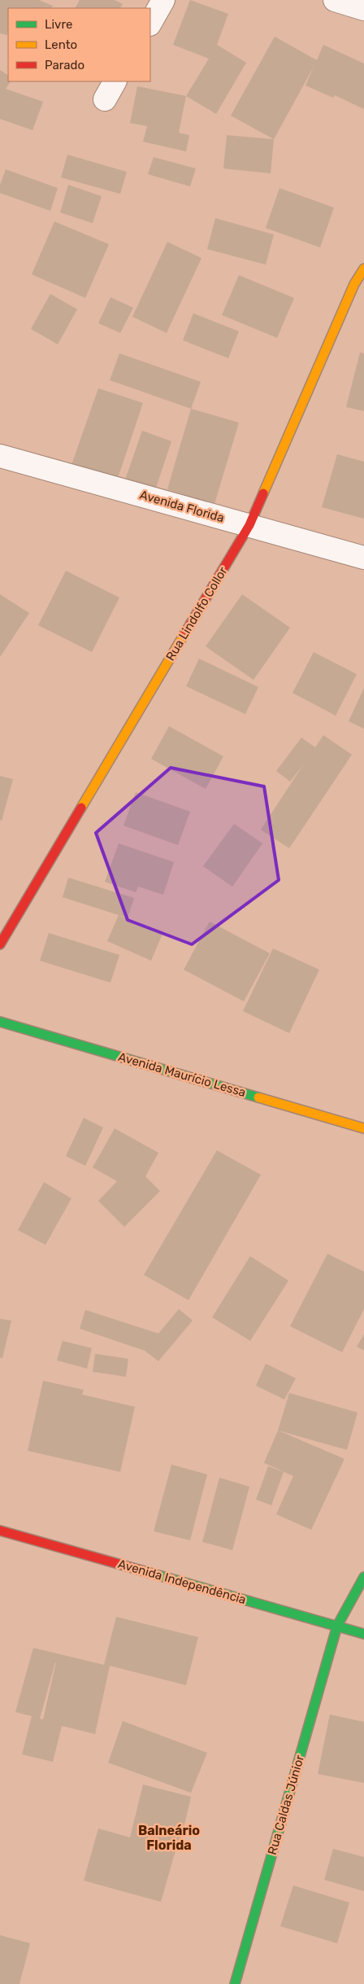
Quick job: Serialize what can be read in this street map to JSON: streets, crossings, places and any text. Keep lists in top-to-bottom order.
{
  "streets": {
    "street": [
      "Avenida Florida",
      "Rua Lindolfo Collor",
      "Avenida Maurício Lessa",
      "Avenida Independência",
      "Rua Caldas Júnior"
    ]
  },
  "crossings": [
    ["Avenida Florida", "Rua Lindolfo Collor"],
    ["Avenida Independência", "Rua Caldas Júnior"]
  ],
  "districts": ["Balneário Florida"],
  "legend": ["Livre", "Lento", "Parado"]
}
